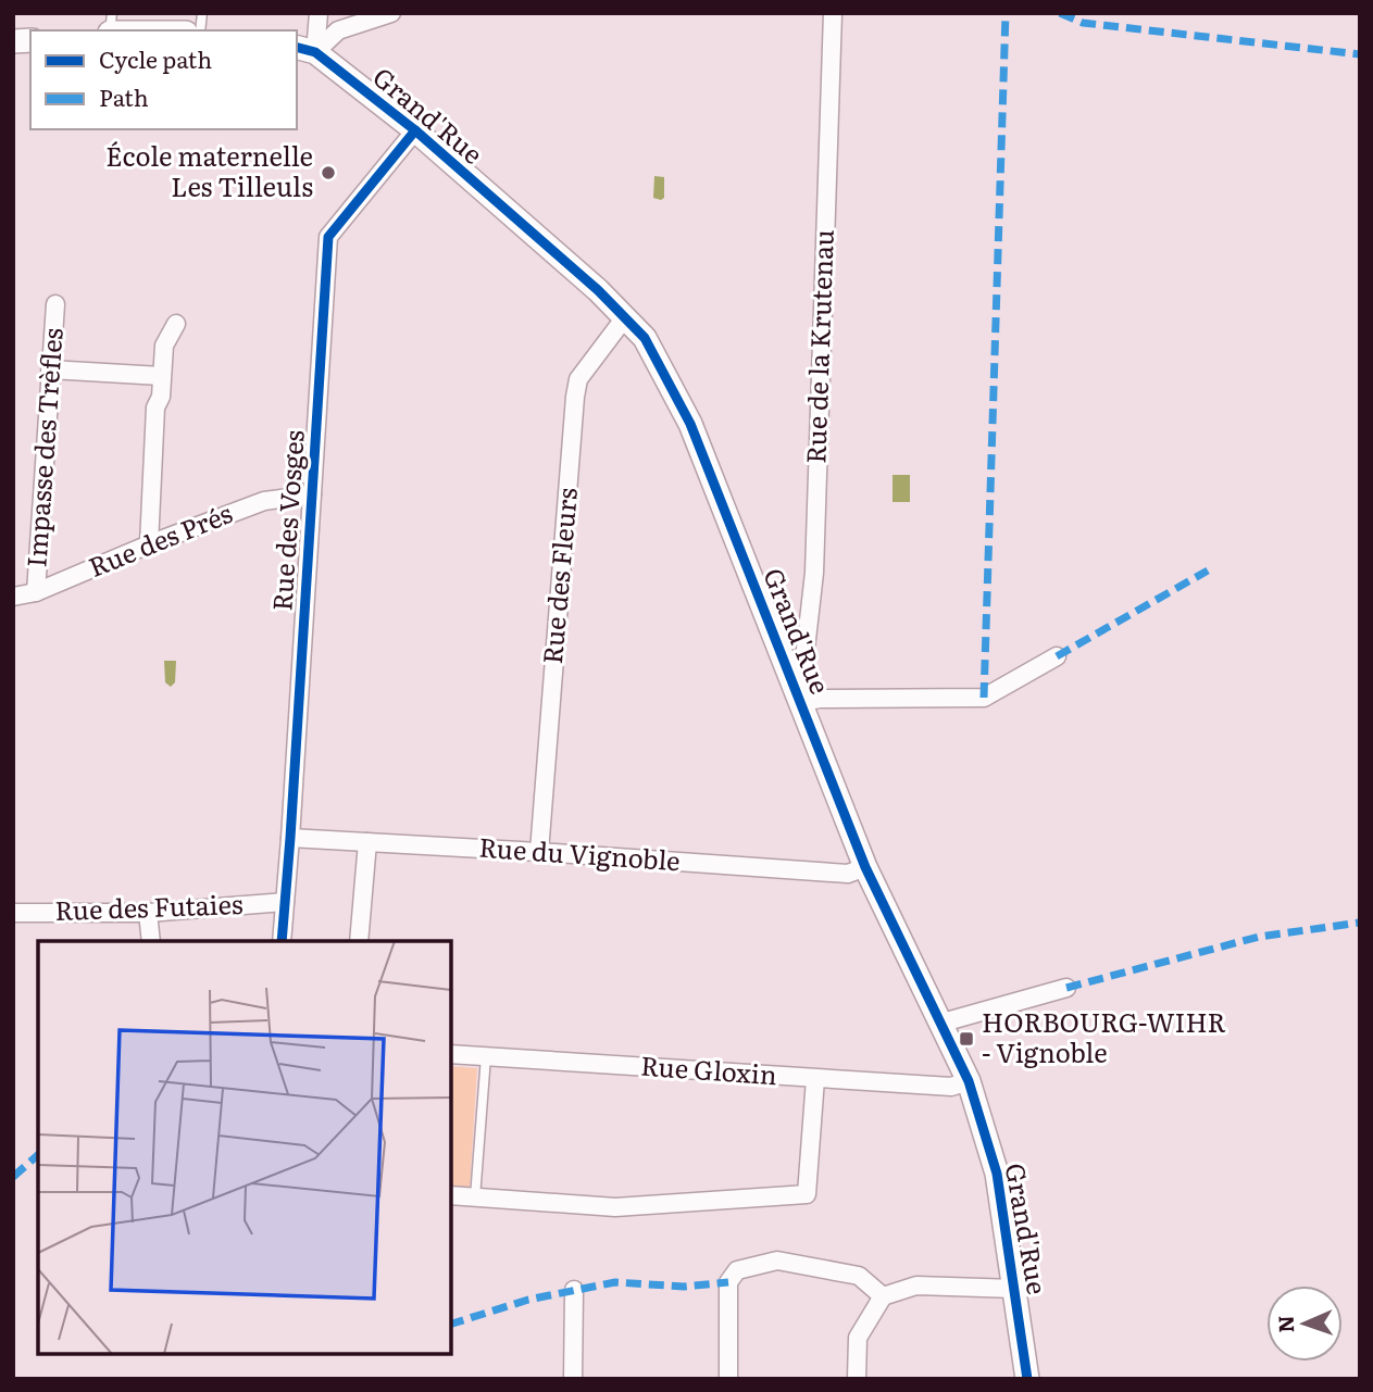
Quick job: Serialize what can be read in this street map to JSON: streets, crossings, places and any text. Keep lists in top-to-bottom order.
{
  "streets": {
    "street": [
      "Grand'Rue",
      "Rue de la Krutenau",
      "Impasse des Trèfles",
      "Rue des Vosges",
      "Rue des Prés",
      "Rue des Fleurs",
      "Rue du Vignoble",
      "Rue des Futaies",
      "Rue Gloxin"
    ]
  },
  "crossings": [
    ["Grand'Rue", "Rue de la Krutenau"],
    ["Grand'Rue", "Rue des Vosges"],
    ["Grand'Rue", "Rue des Fleurs"],
    ["Grand'Rue", "Rue du Vignoble"],
    ["Grand'Rue", "Rue Gloxin"],
    ["Impasse des Trèfles", "Rue des Prés"],
    ["Rue des Vosges", "Rue des Prés"],
    ["Rue des Vosges", "Rue du Vignoble"],
    ["Rue des Vosges", "Rue des Futaies"],
    ["Rue des Fleurs", "Rue du Vignoble"]
  ],
  "places": {
    "other": ["École maternelle Les Tilleuls"],
    "transit": ["HORBOURG-WIHR - Vignoble"]
  },
  "legend": ["Cycle path", "Path"],
  "north": "left"
}
